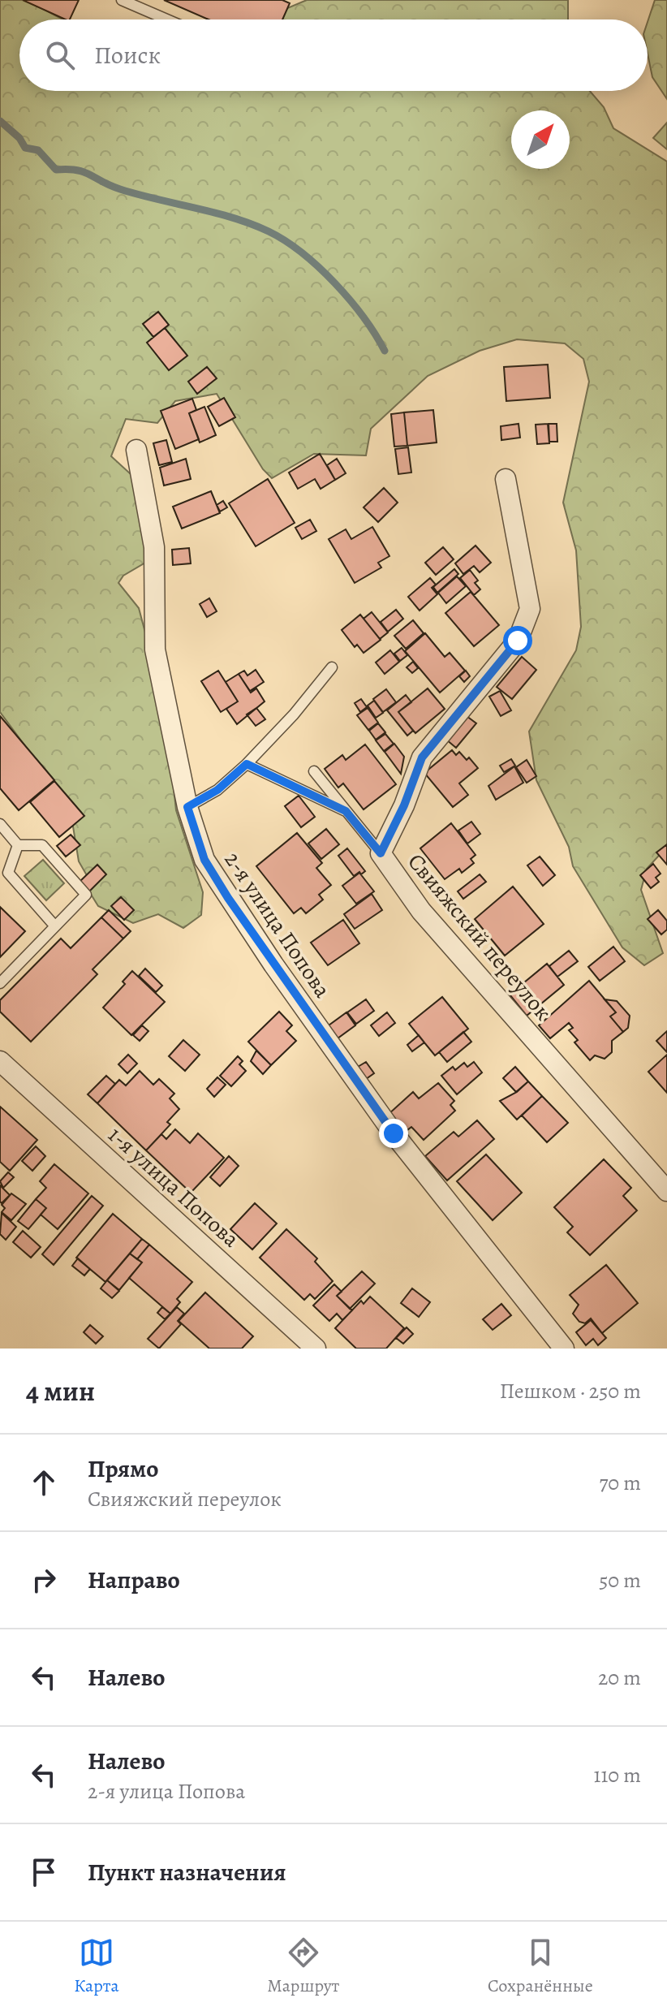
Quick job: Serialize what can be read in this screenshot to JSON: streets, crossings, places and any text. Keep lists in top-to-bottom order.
{
  "streets": {
    "street": ["2-я улица Попова", "Свияжский переулок", "1-я улица Попова"]
  },
  "north": "top right",
  "page": {
    "search": "Поиск",
    "heading": ["4 мин", "Пешком · 250 m"],
    "list": [
      ["Прямо", "Свияжский переулок", "70 m"],
      ["Направо", "50 m"],
      ["Налево", "20 m"],
      ["Налево", "2-я улица Попова", "110 m"],
      "Пункт назначения"
    ],
    "nav": ["Карта", "Маршрут", "Сохранённые"]
  }
}
